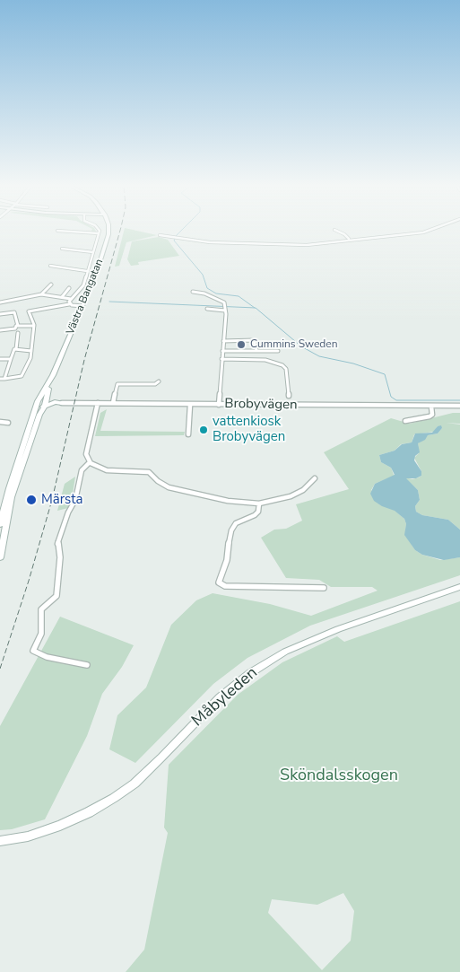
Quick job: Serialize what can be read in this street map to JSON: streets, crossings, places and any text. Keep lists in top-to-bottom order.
{
  "streets": {
    "street": ["Västra Bangatan", "Brobyvägen", "Måbyleden"]
  },
  "crossings": [
    ["Västra Bangatan", "Brobyvägen"]
  ],
  "parks": ["Sköndalsskogen"],
  "places": ["Cummins Sweden", "vattenkiosk Brobyvägen", "Märsta"]
}
